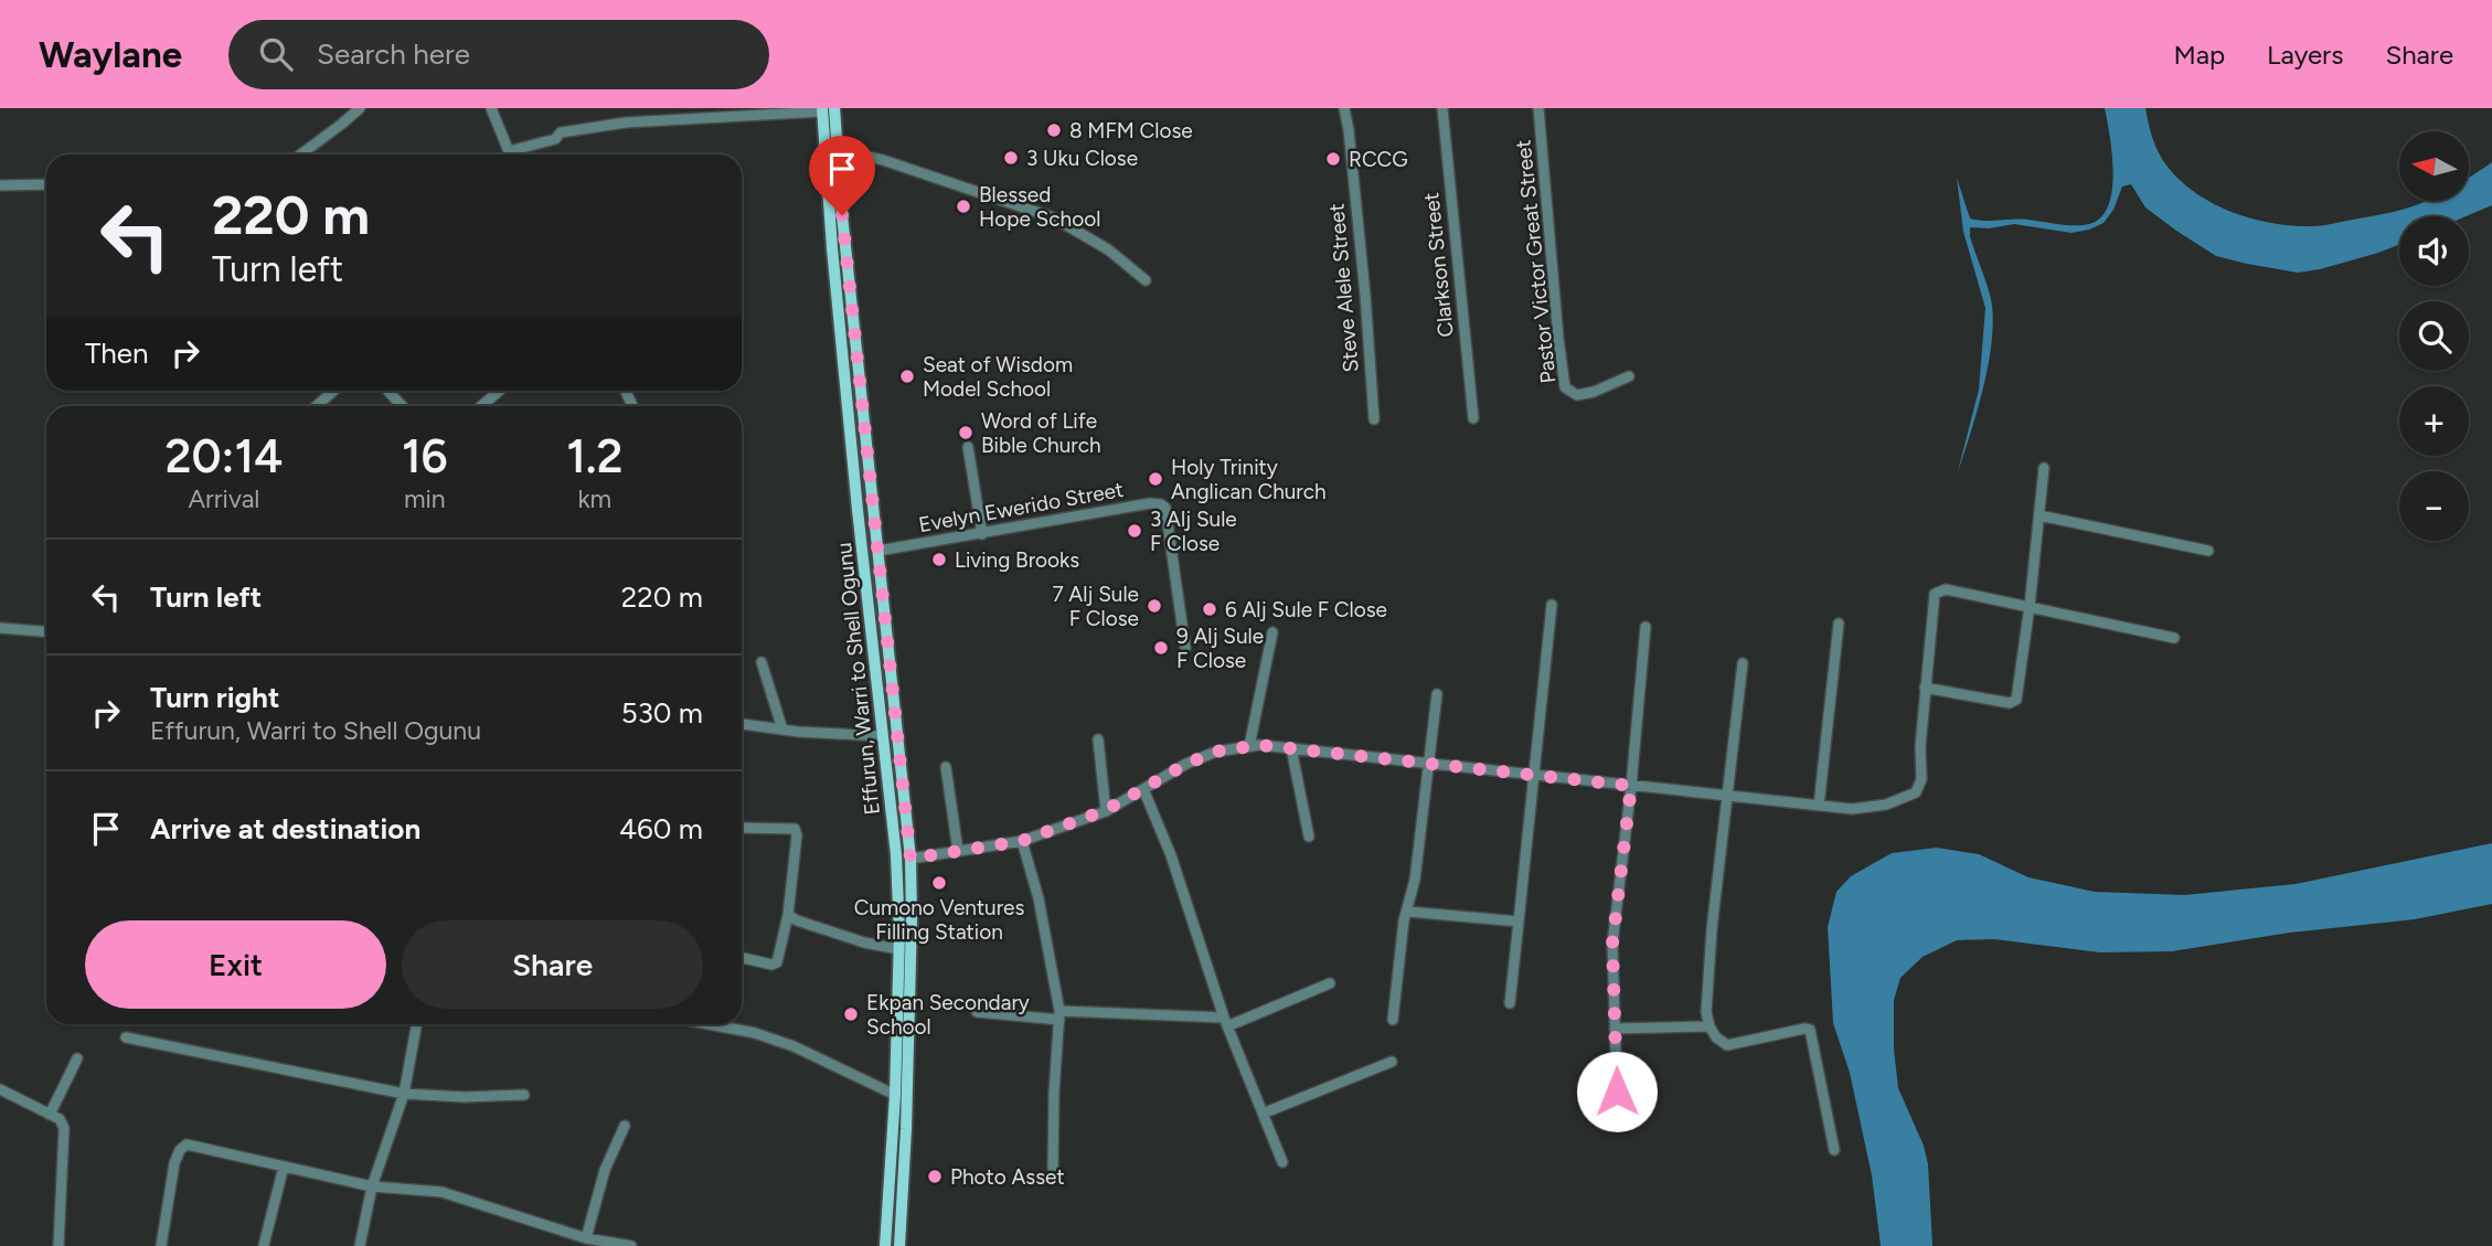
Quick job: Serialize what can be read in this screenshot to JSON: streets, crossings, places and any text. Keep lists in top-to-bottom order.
{
  "streets": {
    "main road": ["Effurun, Warri to Shell Ogunu"],
    "street": [
      "Pastor Victor Great Street",
      "Clarkson Street",
      "Steve Alele Street",
      "Evelyn Ewerido Street"
    ]
  },
  "crossings": [
    ["Evelyn Ewerido Street", "Effurun, Warri to Shell Ogunu"]
  ],
  "places": [
    "8 MFM Close",
    "3 Uku Close",
    "RCCG",
    "Blessed Hope School",
    "Seat of Wisdom Model School",
    "Word of Life Bible Church",
    "Holy Trinity Anglican Church",
    "3 Alj Sule F Close",
    "Living Brooks",
    "7 Alj Sule F Close",
    "6 Alj Sule F Close",
    "9 Alj Sule F Close",
    "Cumono Ventures Filling Station",
    "Ekpan Secondary School",
    "Photo Asset"
  ],
  "north": "left",
  "page": {
    "header": "Waylane",
    "search": "Search here",
    "nav": ["Map", "Layers", "Share"],
    "map_buttons": ["+", "−"],
    "turn": ["220 m", "Turn left"],
    "then": "Then",
    "eta": [
      "20:14",
      "Arrival",
      "16",
      "min",
      "1.2",
      "km"
    ],
    "list": [
      {
        "name": "Turn left",
        "value": "220 m"
      },
      {
        "name": "Turn right",
        "note": "Effurun, Warri to Shell Ogunu",
        "value": "530 m"
      },
      {
        "name": "Arrive at destination",
        "value": "460 m"
      }
    ],
    "buttons": ["Exit", "Share"]
  }
}
